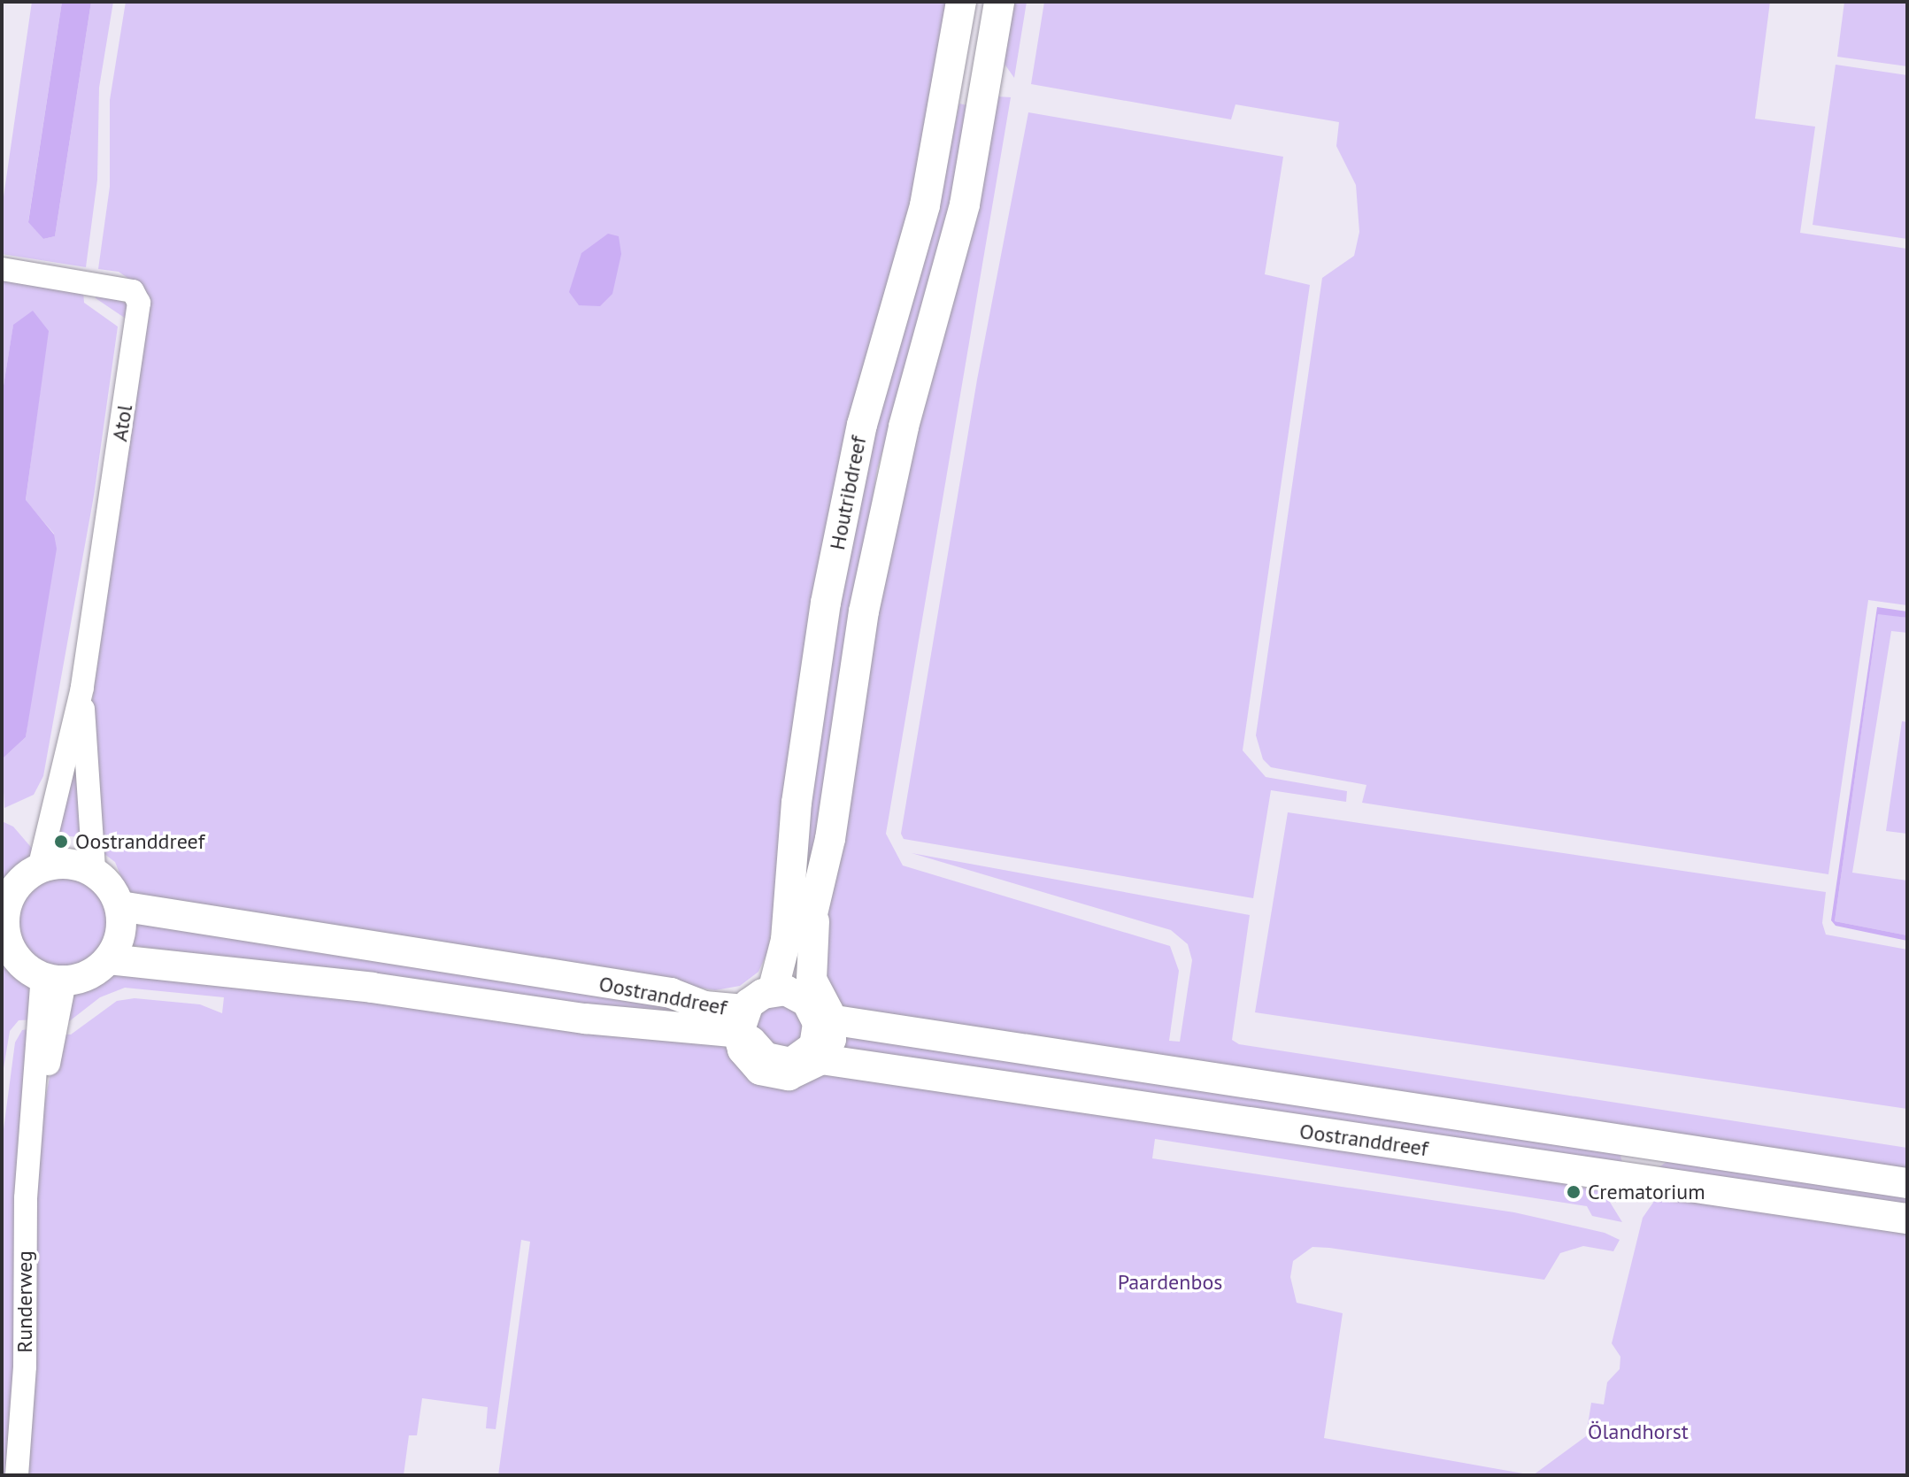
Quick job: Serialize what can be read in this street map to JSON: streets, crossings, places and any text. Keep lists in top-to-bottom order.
{
  "streets": {
    "main road": ["Houtribdreef", "Oostranddreef"],
    "street": ["Atol", "Runderweg"]
  },
  "crossings": [
    ["Atol", "Oostranddreef"],
    ["Atol", "Runderweg"],
    ["Houtribdreef", "Oostranddreef"],
    ["Oostranddreef", "Runderweg"]
  ],
  "parks": ["Paardenbos", "Ölandhorst"],
  "places": ["Oostranddreef", "Crematorium"]
}
